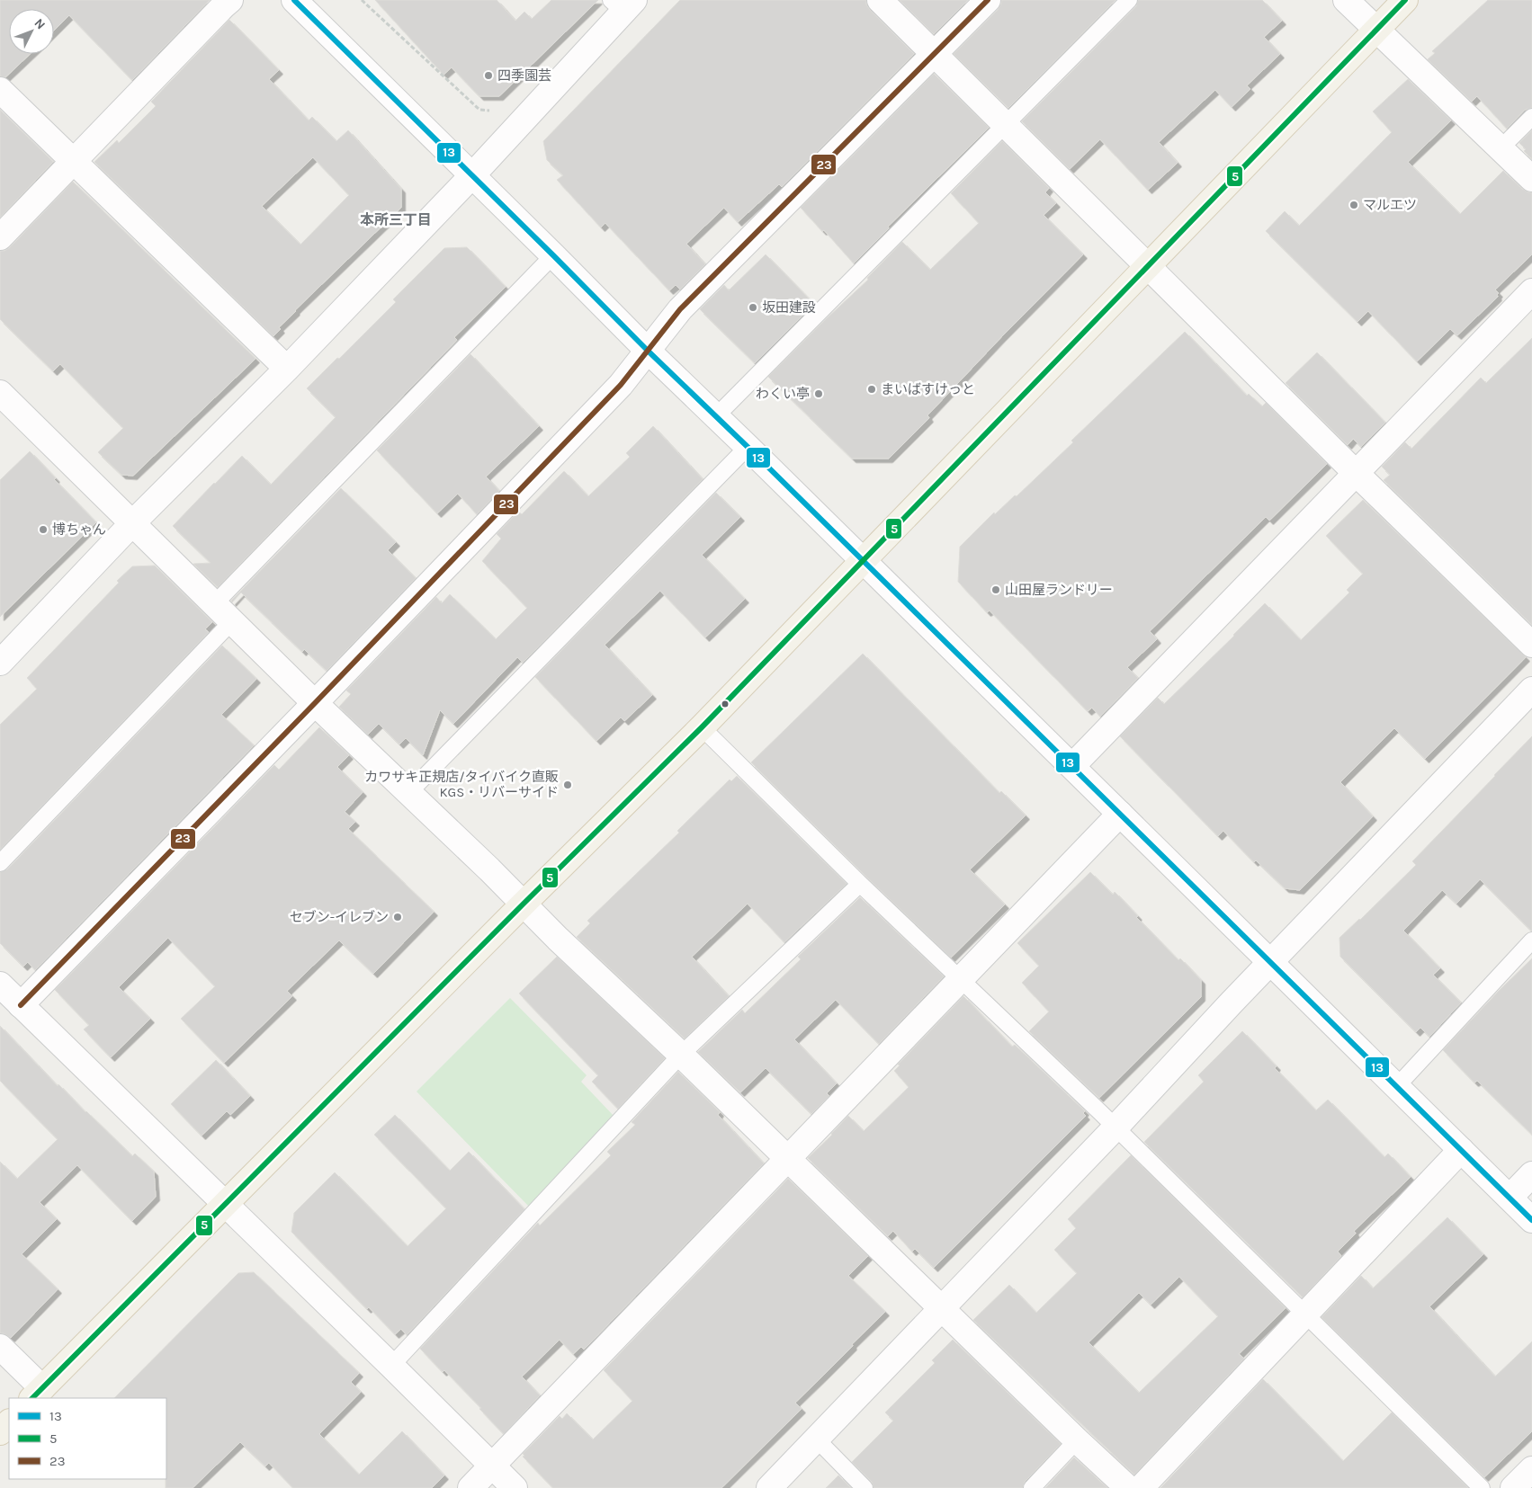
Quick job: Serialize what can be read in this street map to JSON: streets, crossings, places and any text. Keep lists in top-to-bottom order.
{
  "districts": ["本所三丁目"],
  "places": [
    "四季園芸",
    "マルエツ",
    "坂田建設",
    "まいばすけっと",
    "わくい亭",
    "博ちゃん",
    "山田屋ランドリー",
    "カワサキ正規店/タイバイク直販 KGS・リバーサイド",
    "セブン-イレブン"
  ],
  "lines": ["transit line 13", "transit line 5", "transit line 23"],
  "legend": ["13", "5", "23"],
  "north": "top right"
}
